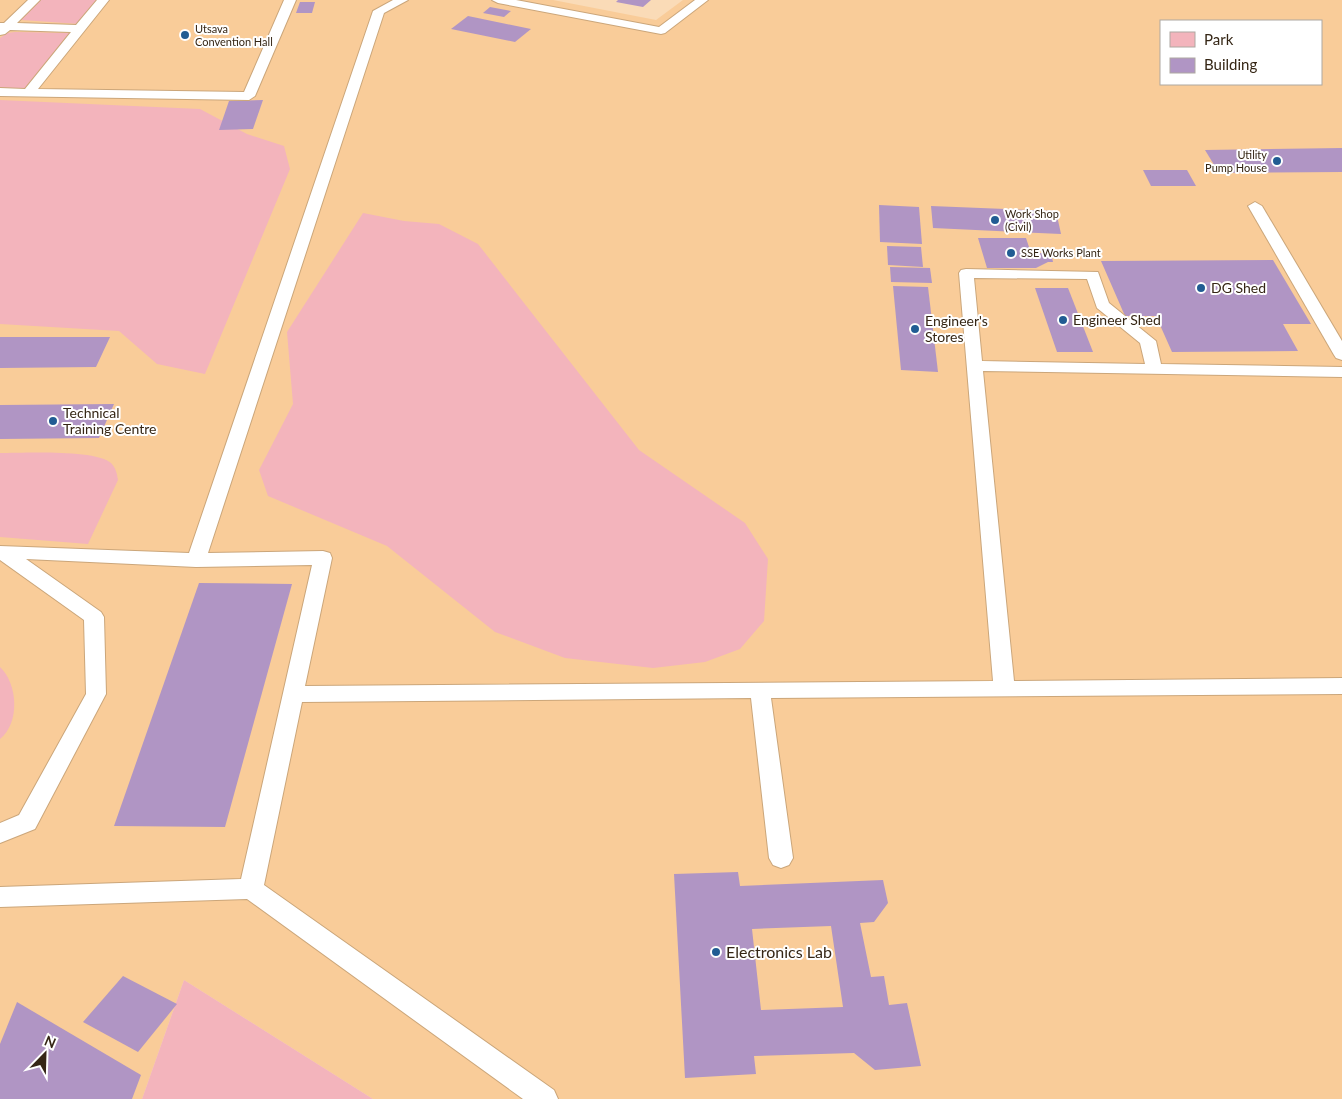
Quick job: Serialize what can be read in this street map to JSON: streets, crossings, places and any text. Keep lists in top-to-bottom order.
{
  "places": [
    "Utsava Convention Hall",
    "Utility Pump House",
    "Work Shop (Civil)",
    "SSE Works Plant",
    "DG Shed",
    "Engineer Shed",
    "Engineer's Stores",
    "Technical Training Centre",
    "Electronics Lab"
  ],
  "legend": ["Park", "Building"],
  "north": "top right"
}
